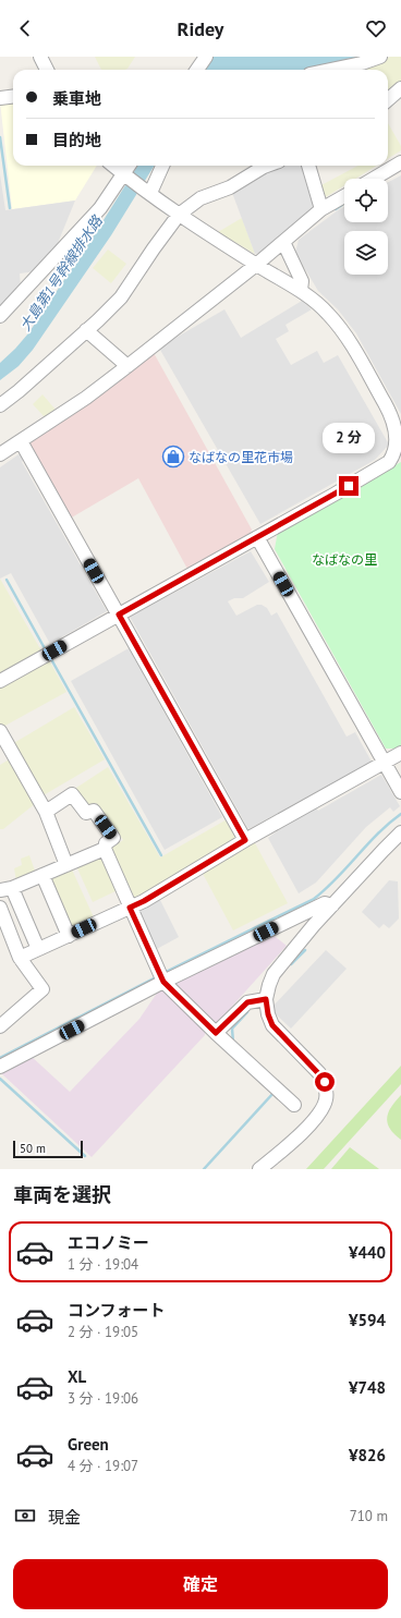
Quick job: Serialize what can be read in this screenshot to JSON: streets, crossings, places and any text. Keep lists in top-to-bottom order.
{
  "water": ["大島第1号幹線排水路"],
  "parks": ["なばなの里"],
  "places": {
    "shop": ["なばなの里花市場"]
  },
  "scale_bar": "50 m",
  "page": {
    "header": "Ridey",
    "banner": ["乗車地", "目的地"],
    "bubble": "2 分",
    "scale": "50 m",
    "heading": "車両を選択",
    "list": [
      {
        "name": "エコノミー",
        "note": "1 分 · 19:04",
        "value": "¥440"
      },
      {
        "name": "コンフォート",
        "note": "2 分 · 19:05",
        "value": "¥594"
      },
      {
        "name": "XL",
        "note": "3 分 · 19:06",
        "value": "¥748"
      },
      {
        "name": "Green",
        "note": "4 分 · 19:07",
        "value": "¥826"
      }
    ],
    "pay": ["現金", "710 m"],
    "buttons": "確定"
  }
}
